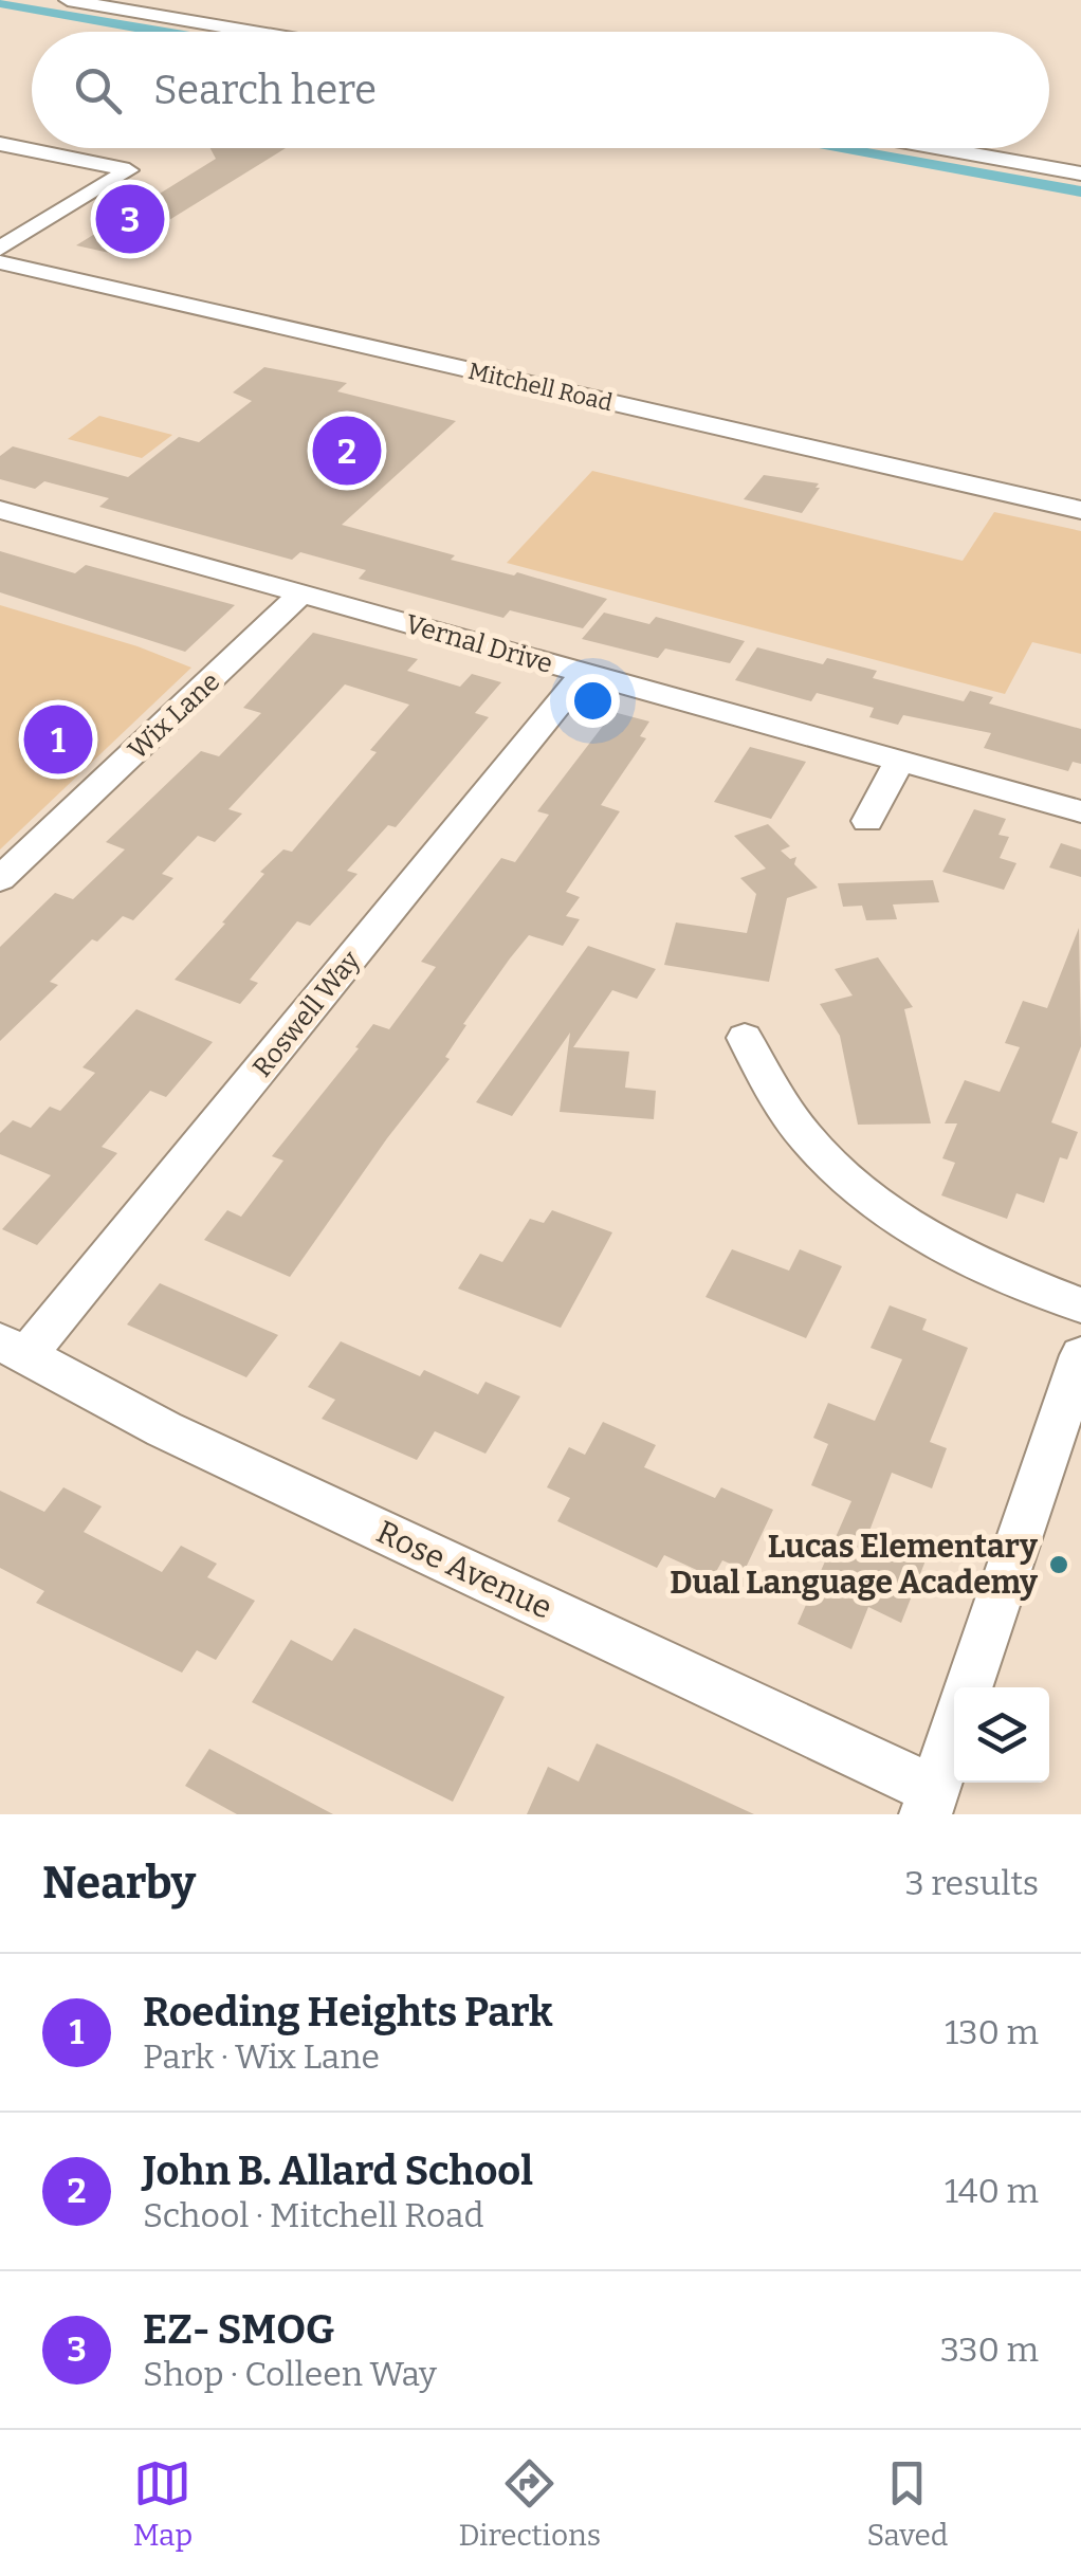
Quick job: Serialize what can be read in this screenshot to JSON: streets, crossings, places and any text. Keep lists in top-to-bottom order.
{
  "streets": {
    "street": [
      "Mitchell Road",
      "Vernal Drive",
      "Wix Lane",
      "Roswell Way",
      "Rose Avenue"
    ]
  },
  "crossings": [
    ["Vernal Drive", "Wix Lane"],
    ["Vernal Drive", "Roswell Way"],
    ["Roswell Way", "Rose Avenue"]
  ],
  "places": ["Lucas Elementary Dual Language Academy"],
  "page": {
    "search": "Search here",
    "pins": ["3", "2", "1"],
    "heading": ["Nearby", "3 results"],
    "list": [
      {
        "mark": "1",
        "name": "Roeding Heights Park",
        "note": "Park · Wix Lane",
        "value": "130 m"
      },
      {
        "mark": "2",
        "name": "John B. Allard School",
        "note": "School · Mitchell Road",
        "value": "140 m"
      },
      {
        "mark": "3",
        "name": "EZ- SMOG",
        "note": "Shop · Colleen Way",
        "value": "330 m"
      }
    ],
    "nav": ["Map", "Directions", "Saved"]
  }
}
